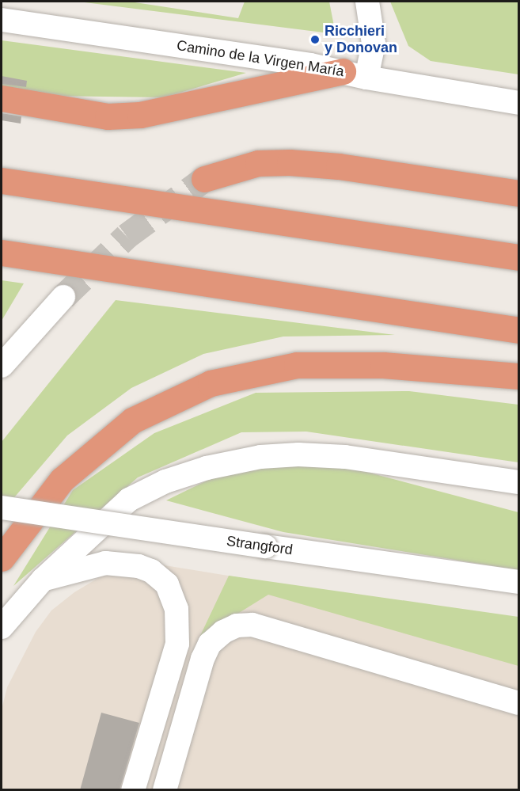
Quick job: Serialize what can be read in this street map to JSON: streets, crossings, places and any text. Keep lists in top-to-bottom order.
{
  "streets": {
    "street": ["Camino de la Virgen María", "Strangford"]
  },
  "places": ["Ricchieri y Donovan"]
}
